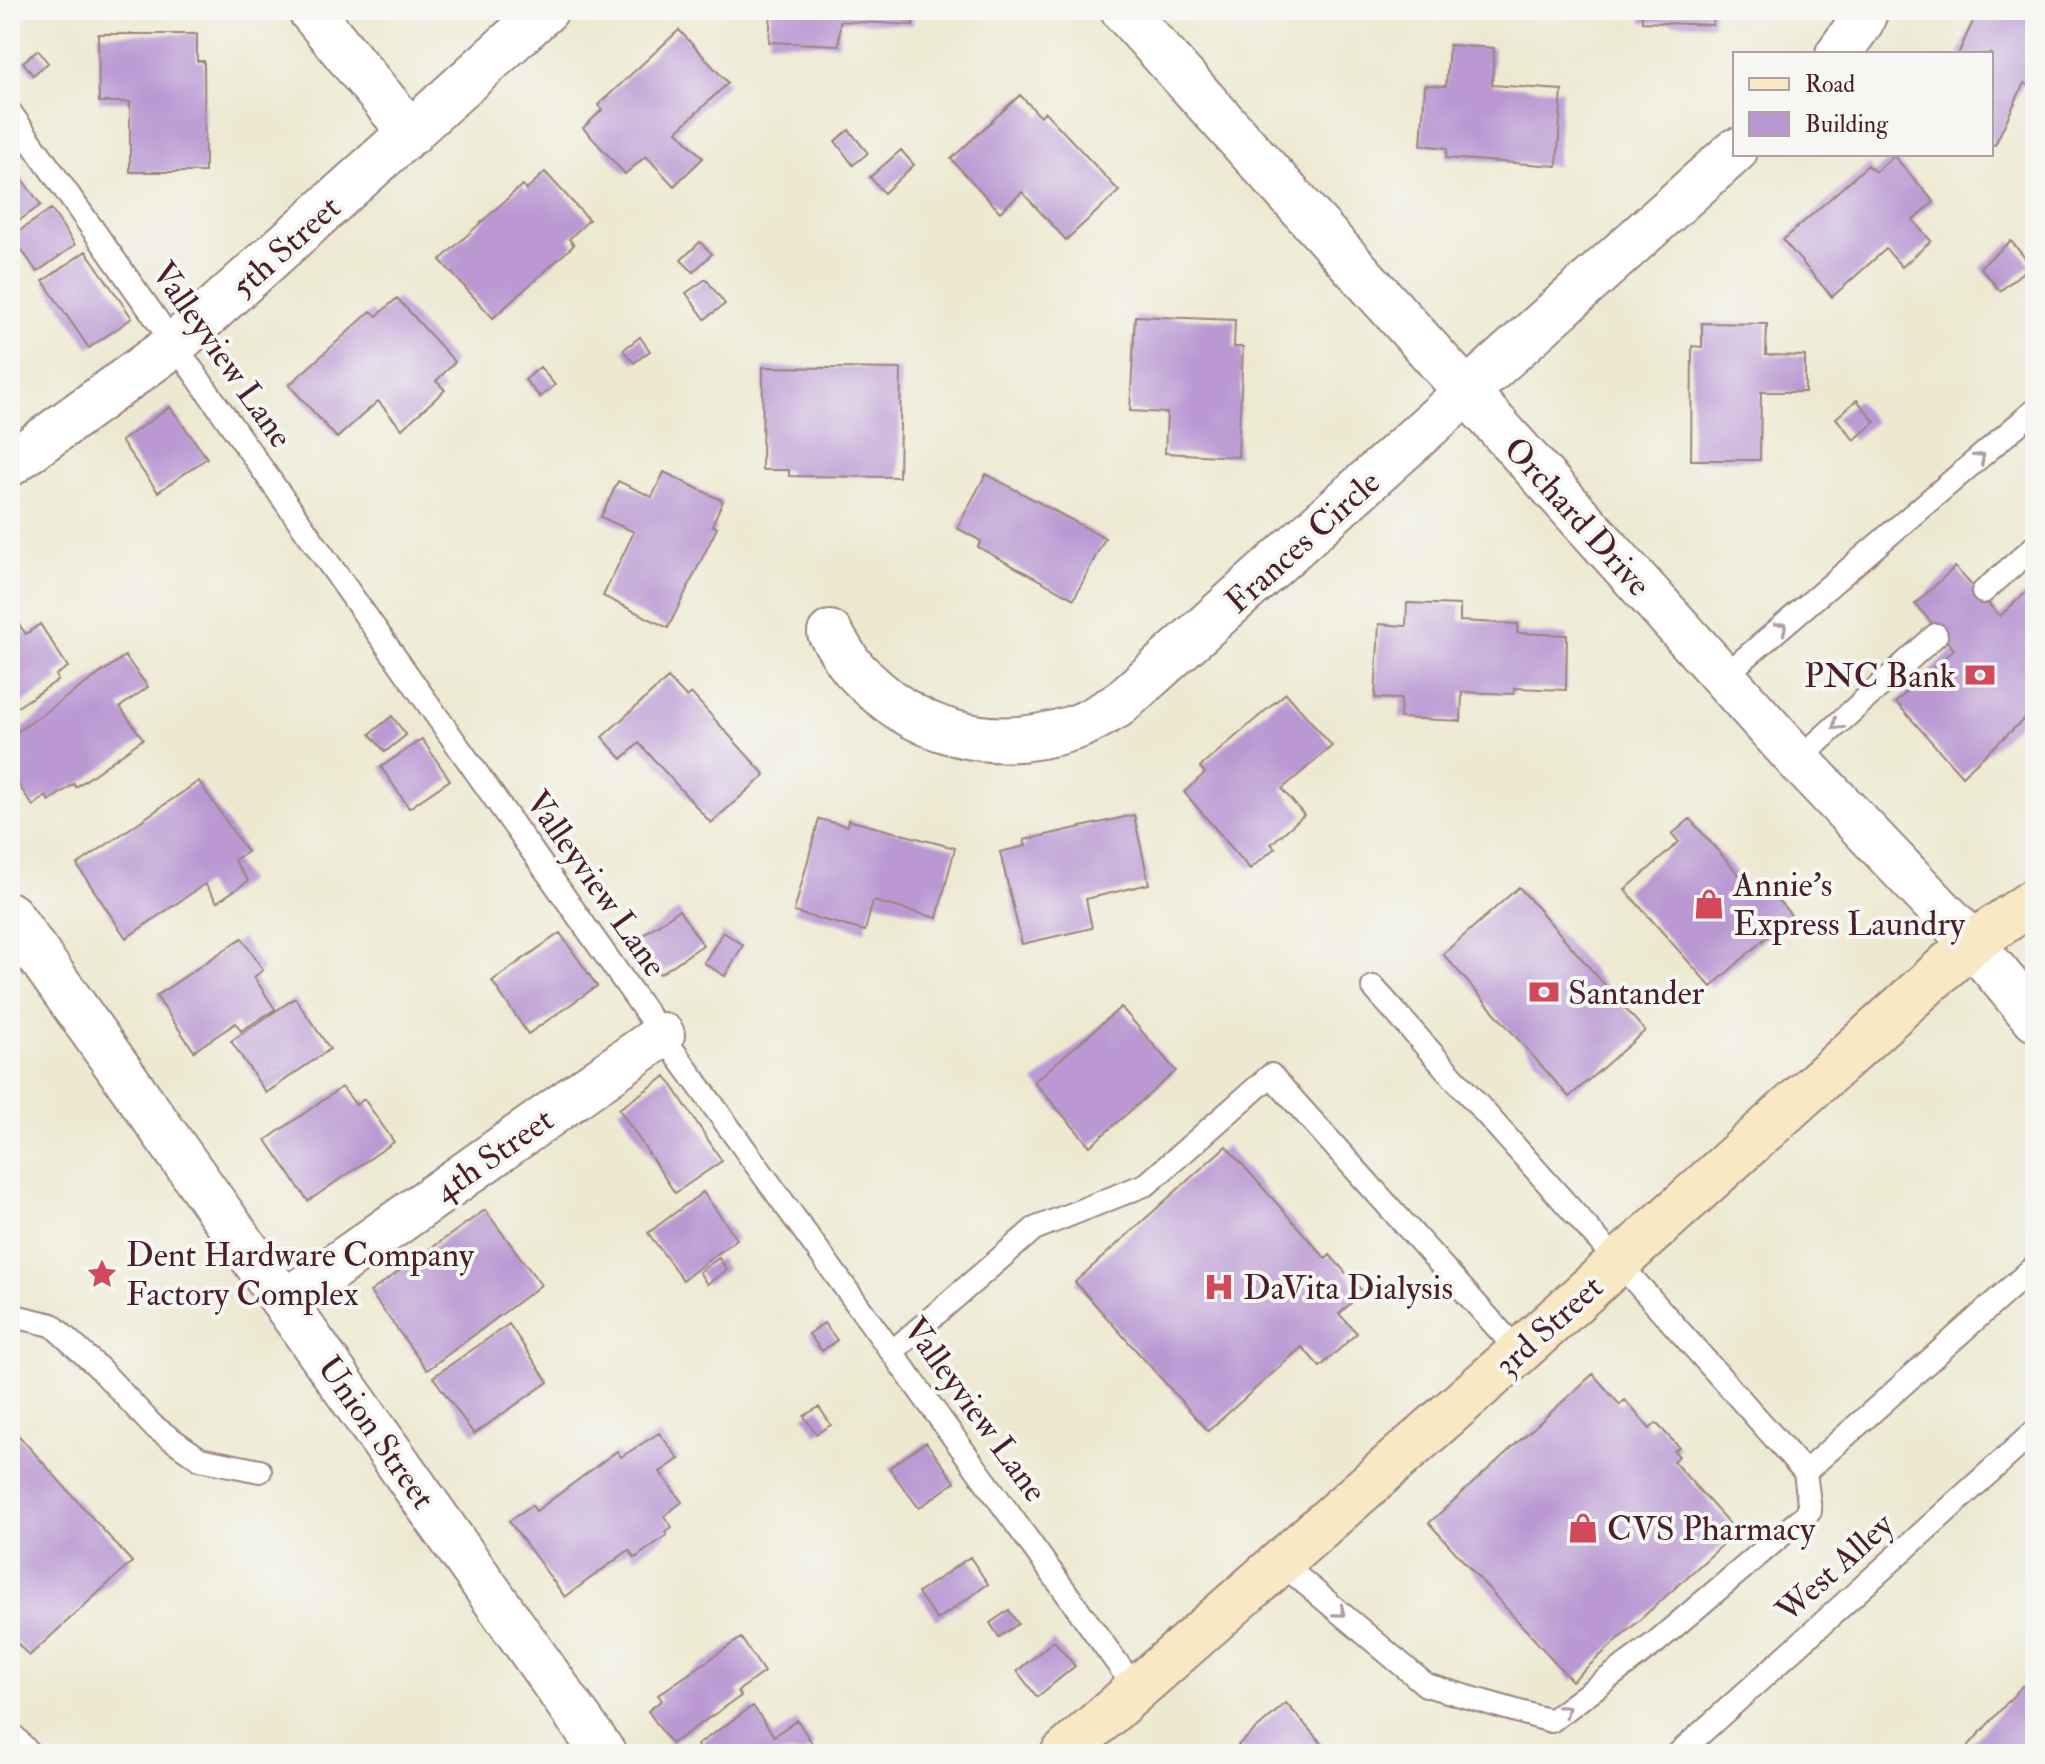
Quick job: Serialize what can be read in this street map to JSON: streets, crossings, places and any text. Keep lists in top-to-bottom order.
{
  "streets": {
    "main road": ["3rd Street"],
    "street": [
      "5th Street",
      "Orchard Drive",
      "Frances Circle",
      "4th Street",
      "Union Street"
    ],
    "lane": ["Valleyview Lane", "West Alley"]
  },
  "crossings": [
    ["5th Street", "Valleyview Lane"],
    ["Valleyview Lane", "4th Street"],
    ["Valleyview Lane", "3rd Street"],
    ["Orchard Drive", "Frances Circle"],
    ["Orchard Drive", "3rd Street"],
    ["4th Street", "Union Street"]
  ],
  "places": {
    "bank": ["PNC Bank", "Santander"],
    "shop": ["Annie's Express Laundry", "CVS Pharmacy"],
    "place": ["Dent Hardware Company Factory Complex"],
    "hospital": ["DaVita Dialysis"]
  },
  "legend": ["Road", "Building"]
}
